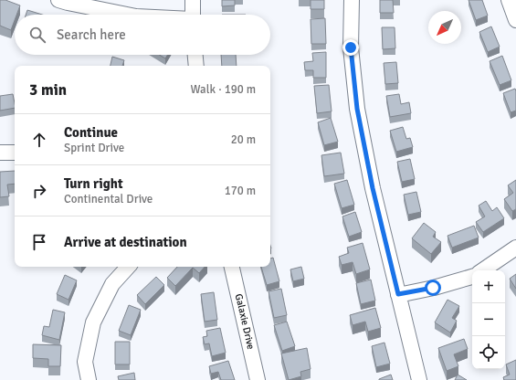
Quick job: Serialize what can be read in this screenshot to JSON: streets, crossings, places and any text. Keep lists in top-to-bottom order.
{
  "streets": {
    "street": ["Galaxie Drive"]
  },
  "north": "bottom left",
  "page": {
    "search": "Search here",
    "heading": ["3 min", "Walk · 190 m"],
    "list": [
      ["Continue", "Sprint Drive", "20 m"],
      ["Turn right", "Continental Drive", "170 m"],
      "Arrive at destination"
    ],
    "map_buttons": ["+", "−"]
  }
}
